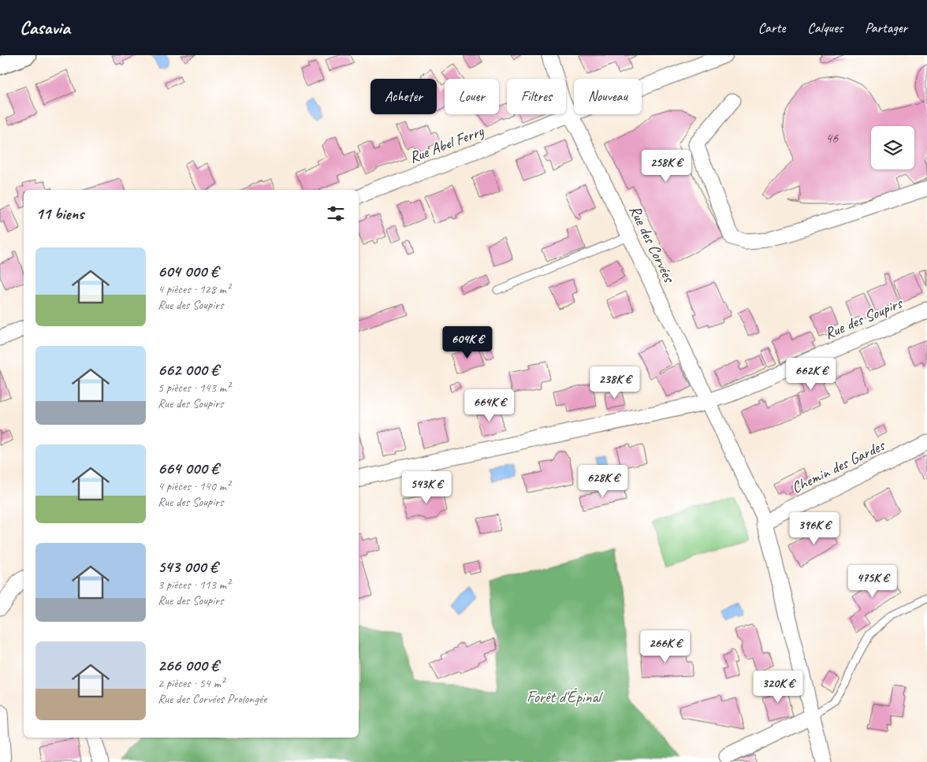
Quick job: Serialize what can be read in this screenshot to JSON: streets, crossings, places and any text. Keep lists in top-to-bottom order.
{
  "streets": {
    "street": [
      "Rue Abel Ferry",
      "Rue des Corvées",
      "Rue des Soupirs",
      "Chemin des Gardes"
    ]
  },
  "crossings": [
    ["Rue Abel Ferry", "Rue des Corvées"],
    ["Rue des Corvées", "Rue des Soupirs"],
    ["Rue des Corvées", "Chemin des Gardes"]
  ],
  "parks": ["Forêt d'Épinal"],
  "house_numbers": ["46"],
  "page": {
    "header": "Casavia",
    "nav": ["Carte", "Calques", "Partager"],
    "chip": [
      "Acheter",
      "Louer",
      "Filtres",
      "Nouveau"
    ],
    "price": [
      "258K €",
      "604K €",
      "662K €",
      "238K €",
      "664K €",
      "628K €",
      "543K €",
      "396K €",
      "475K €",
      "266K €",
      "320K €"
    ],
    "heading": "11 biens",
    "list": [
      {
        "name": "604 000 €",
        "note": "4 pièces · 128 m² · Rue des Soupirs"
      },
      {
        "name": "662 000 €",
        "note": "5 pièces · 143 m² · Rue des Soupirs"
      },
      {
        "name": "664 000 €",
        "note": "4 pièces · 140 m² · Rue des Soupirs"
      },
      {
        "name": "543 000 €",
        "note": "3 pièces · 113 m² · Rue des Soupirs"
      },
      {
        "name": "266 000 €",
        "note": "2 pièces · 54 m² · Rue des Corvées Prolongée"
      }
    ]
  }
}
